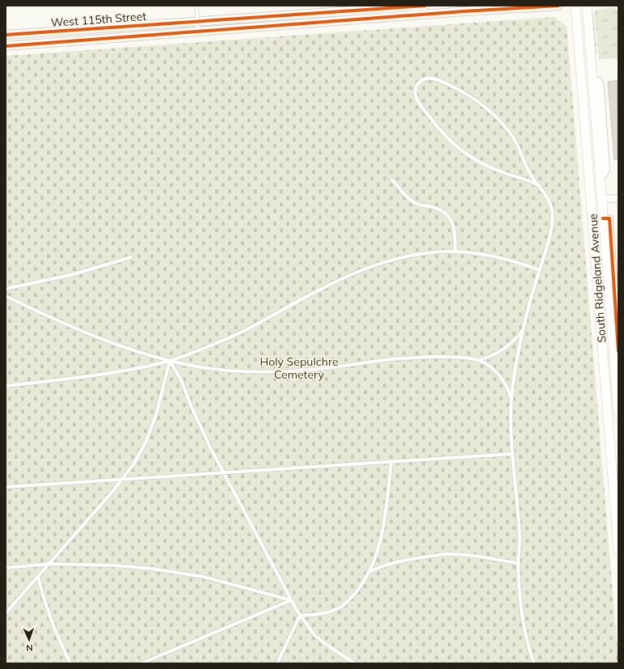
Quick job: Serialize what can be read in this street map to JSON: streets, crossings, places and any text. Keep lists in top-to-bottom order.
{
  "streets": {
    "main road": ["South Ridgeland Avenue"],
    "street": ["West 115th Street"]
  },
  "parks": ["Holy Sepulchre Cemetery"],
  "north": "bottom"
}
